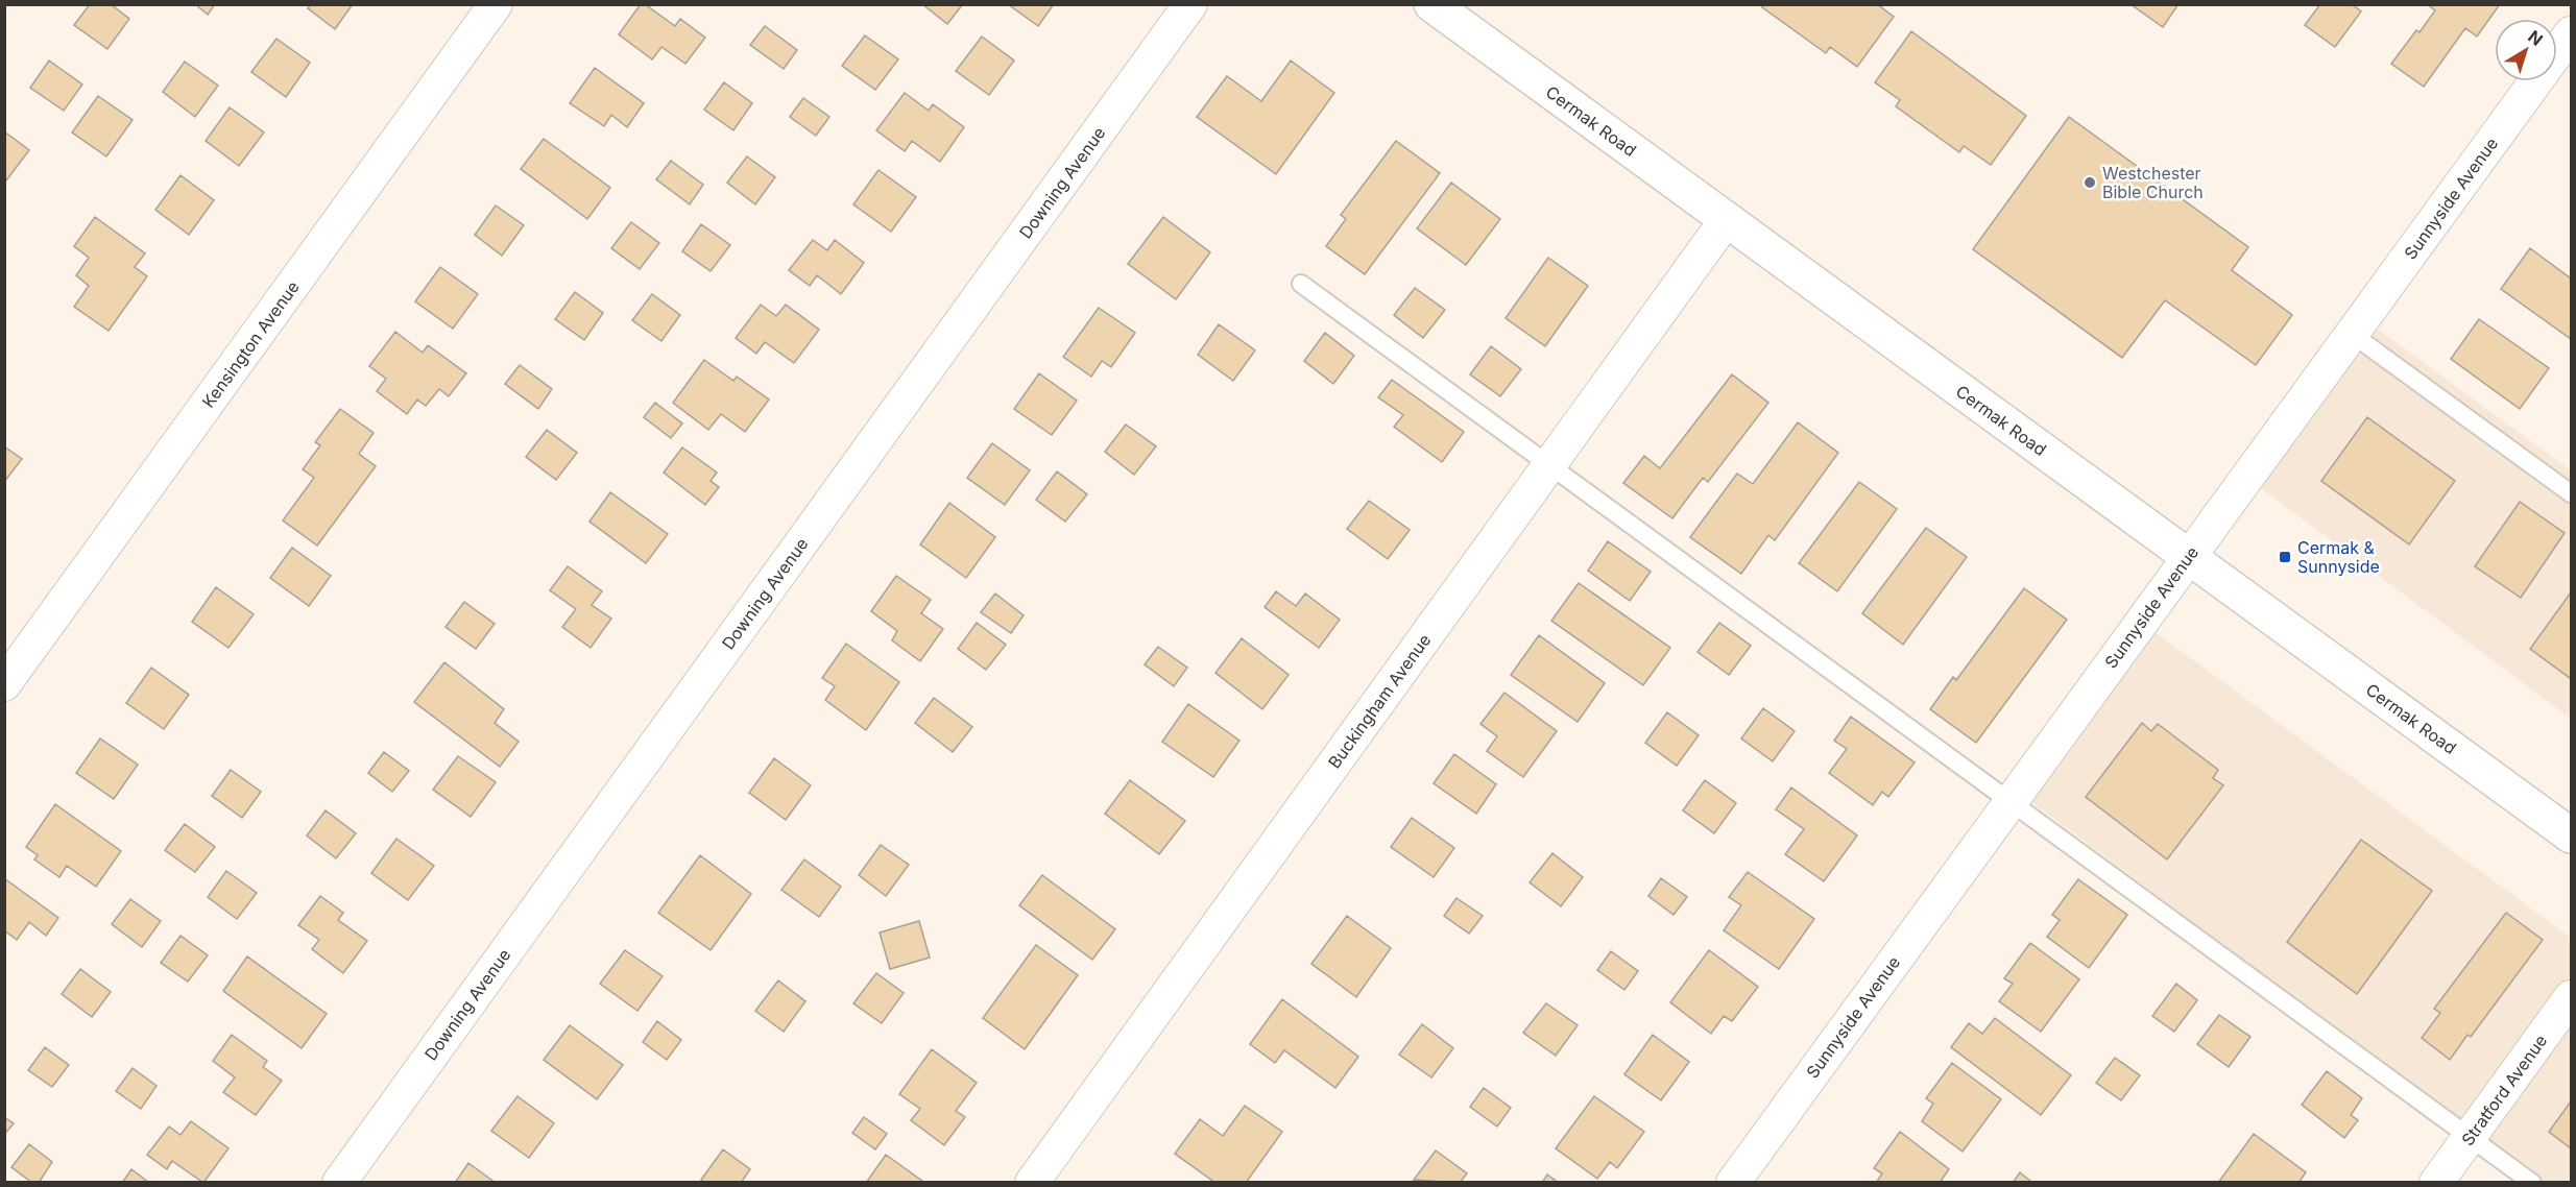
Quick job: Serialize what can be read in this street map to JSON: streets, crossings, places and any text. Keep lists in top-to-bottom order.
{
  "streets": {
    "main road": ["Cermak Road"],
    "street": [
      "Downing Avenue",
      "Sunnyside Avenue",
      "Kensington Avenue",
      "Buckingham Avenue",
      "Stratford Avenue"
    ]
  },
  "crossings": [
    ["Cermak Road", "Sunnyside Avenue"],
    ["Cermak Road", "Buckingham Avenue"]
  ],
  "places": {
    "other": ["Westchester Bible Church"],
    "transit": ["Cermak & Sunnyside"]
  },
  "north": "top right"
}
